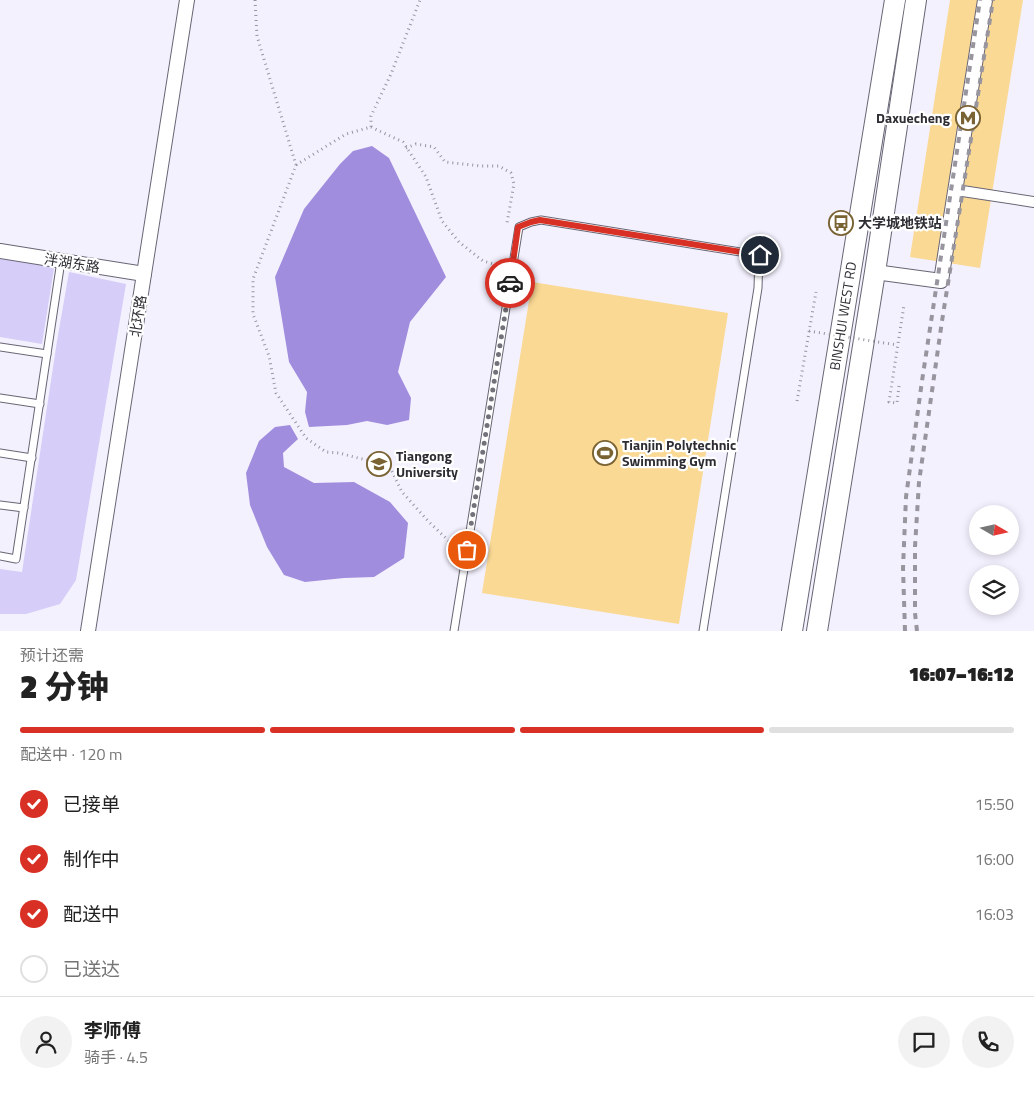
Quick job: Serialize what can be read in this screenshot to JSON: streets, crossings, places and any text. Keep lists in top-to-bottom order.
{
  "streets": {
    "main road": ["BINSHUI WEST RD"],
    "street": ["泮湖东路", "北环路"]
  },
  "crossings": [
    ["泮湖东路", "北环路"]
  ],
  "places": {
    "metro station": ["Daxuecheng"],
    "bus stop": ["大学城地铁站"],
    "sports": ["Tianjin Polytechnic Swimming Gym"],
    "school or university": ["Tiangong University"]
  },
  "north": "right",
  "page": {
    "heading": ["2 分钟", "预计还需", "16:07–16:12"],
    "panel": ["李师傅", "骑手 · 4.5"],
    "bar": "配送中 · 120 m",
    "list": [
      ["已接单", "15:50"],
      ["制作中", "16:00"],
      ["配送中", "16:03"],
      "已送达"
    ]
  }
}
